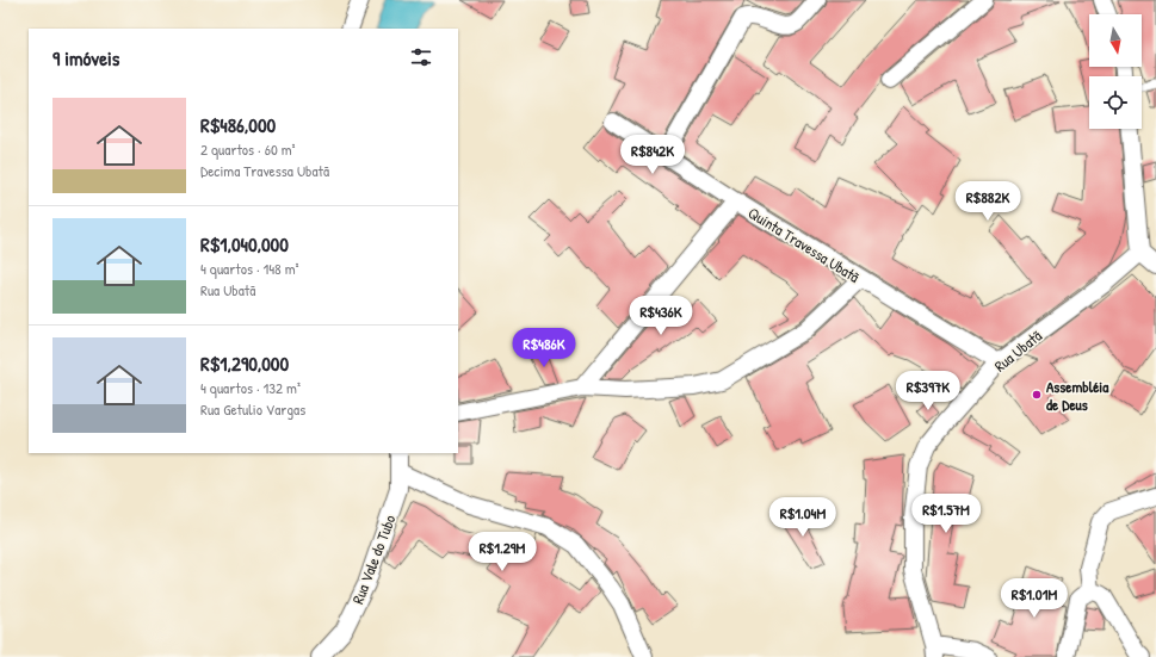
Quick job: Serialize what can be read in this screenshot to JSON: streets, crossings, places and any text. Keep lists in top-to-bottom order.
{
  "streets": {
    "street": ["Quinta Travessa Ubatã", "Rua Ubatã", "Rua Vale do Tubo"]
  },
  "crossings": [
    ["Quinta Travessa Ubatã", "Rua Ubatã"]
  ],
  "places": ["Assembléia de Deus"],
  "north": "bottom",
  "page": {
    "heading": "9 imóveis",
    "list": [
      {
        "name": "R$486,000",
        "note": "2 quartos · 60 m² · Decima Travessa Ubatã"
      },
      {
        "name": "R$1,040,000",
        "note": "4 quartos · 148 m² · Rua Ubatã"
      },
      {
        "name": "R$1,290,000",
        "note": "4 quartos · 132 m² · Rua Getulio Vargas"
      }
    ],
    "price": [
      "R$842K",
      "R$882K",
      "R$436K",
      "R$486K",
      "R$397K",
      "R$1.57M",
      "R$1.04M",
      "R$1.29M",
      "R$1.01M"
    ]
  }
}
